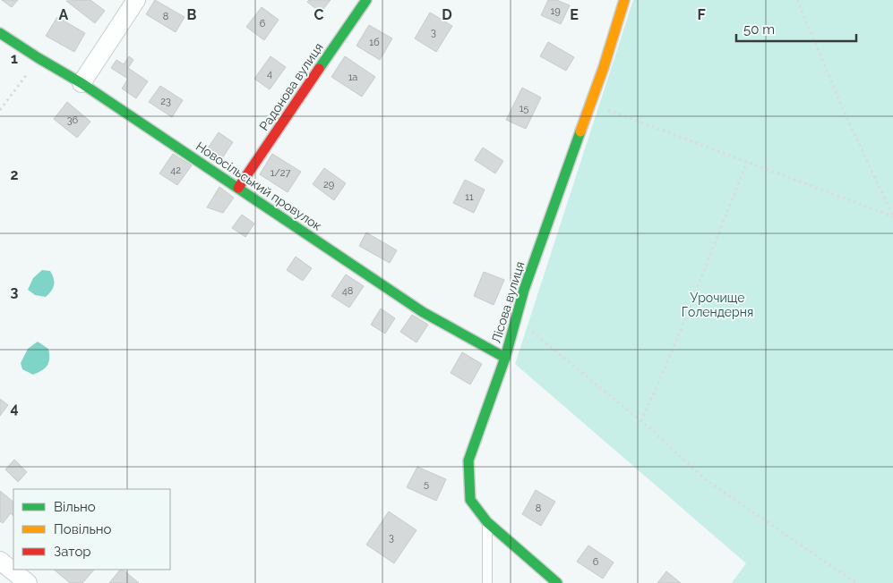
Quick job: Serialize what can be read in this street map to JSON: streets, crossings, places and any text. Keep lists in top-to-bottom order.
{
  "streets": {
    "street": ["Радонова вулиця", "Новосільський провулок", "Лісова вулиця"]
  },
  "crossings": [
    ["Радонова вулиця", "Новосільський провулок"],
    ["Новосільський провулок", "Лісова вулиця"]
  ],
  "parks": ["Урочище Голендерня"],
  "house_numbers": [
    "19",
    "8",
    "6",
    "3",
    "1б",
    "4",
    "1а",
    "23",
    "15",
    "36",
    "42",
    "1/27",
    "29",
    "11",
    "48",
    "5",
    "8",
    "3",
    "6"
  ],
  "legend": ["Вільно", "Повільно", "Затор"],
  "scale_bar": "50 m",
  "grid": {
    "columns": [
      "A",
      "B",
      "C",
      "D",
      "E",
      "F"
    ],
    "rows": [
      "1",
      "2",
      "3",
      "4"
    ]
  }
}
